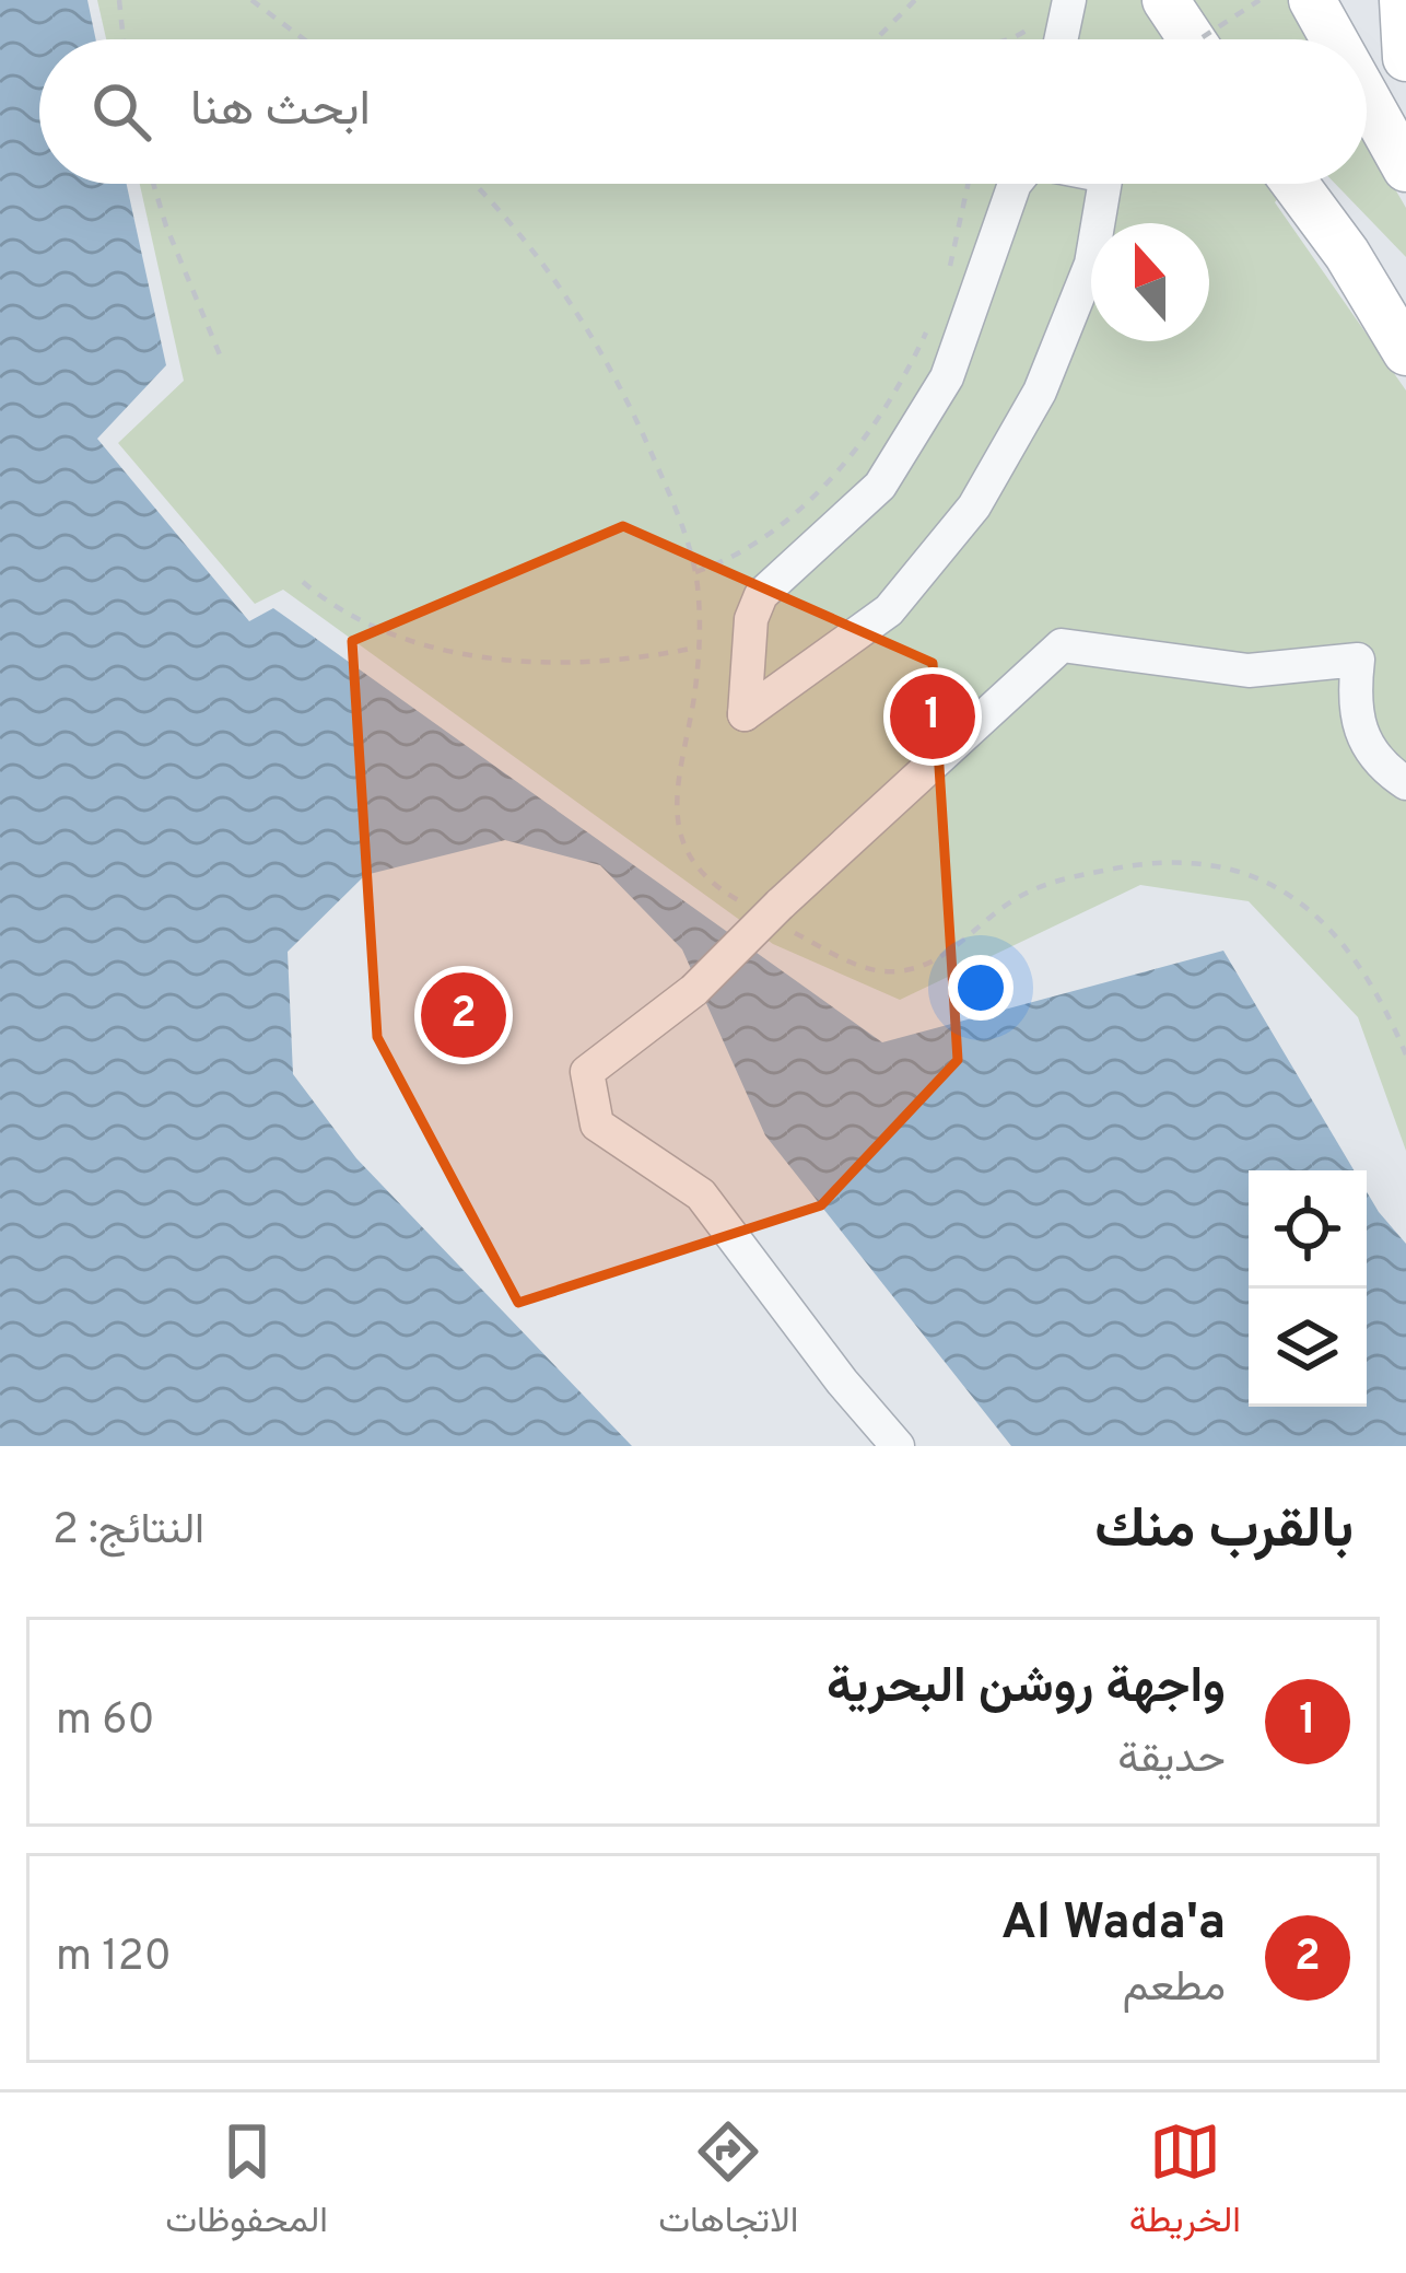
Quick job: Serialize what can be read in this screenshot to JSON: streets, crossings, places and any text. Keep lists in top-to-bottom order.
{
  "north": "top",
  "page": {
    "search": "ابحث هنا",
    "pins": ["1", "2"],
    "heading": ["بالقرب منك", "النتائج: 2"],
    "list": [
      {
        "mark": "1",
        "name": "واجهة روشن البحرية",
        "note": "حديقة",
        "value": "60 m"
      },
      {
        "mark": "2",
        "name": "Al Wada'a",
        "note": "مطعم",
        "value": "120 m"
      }
    ],
    "nav": ["الخريطة", "الاتجاهات", "المحفوظات"]
  }
}
